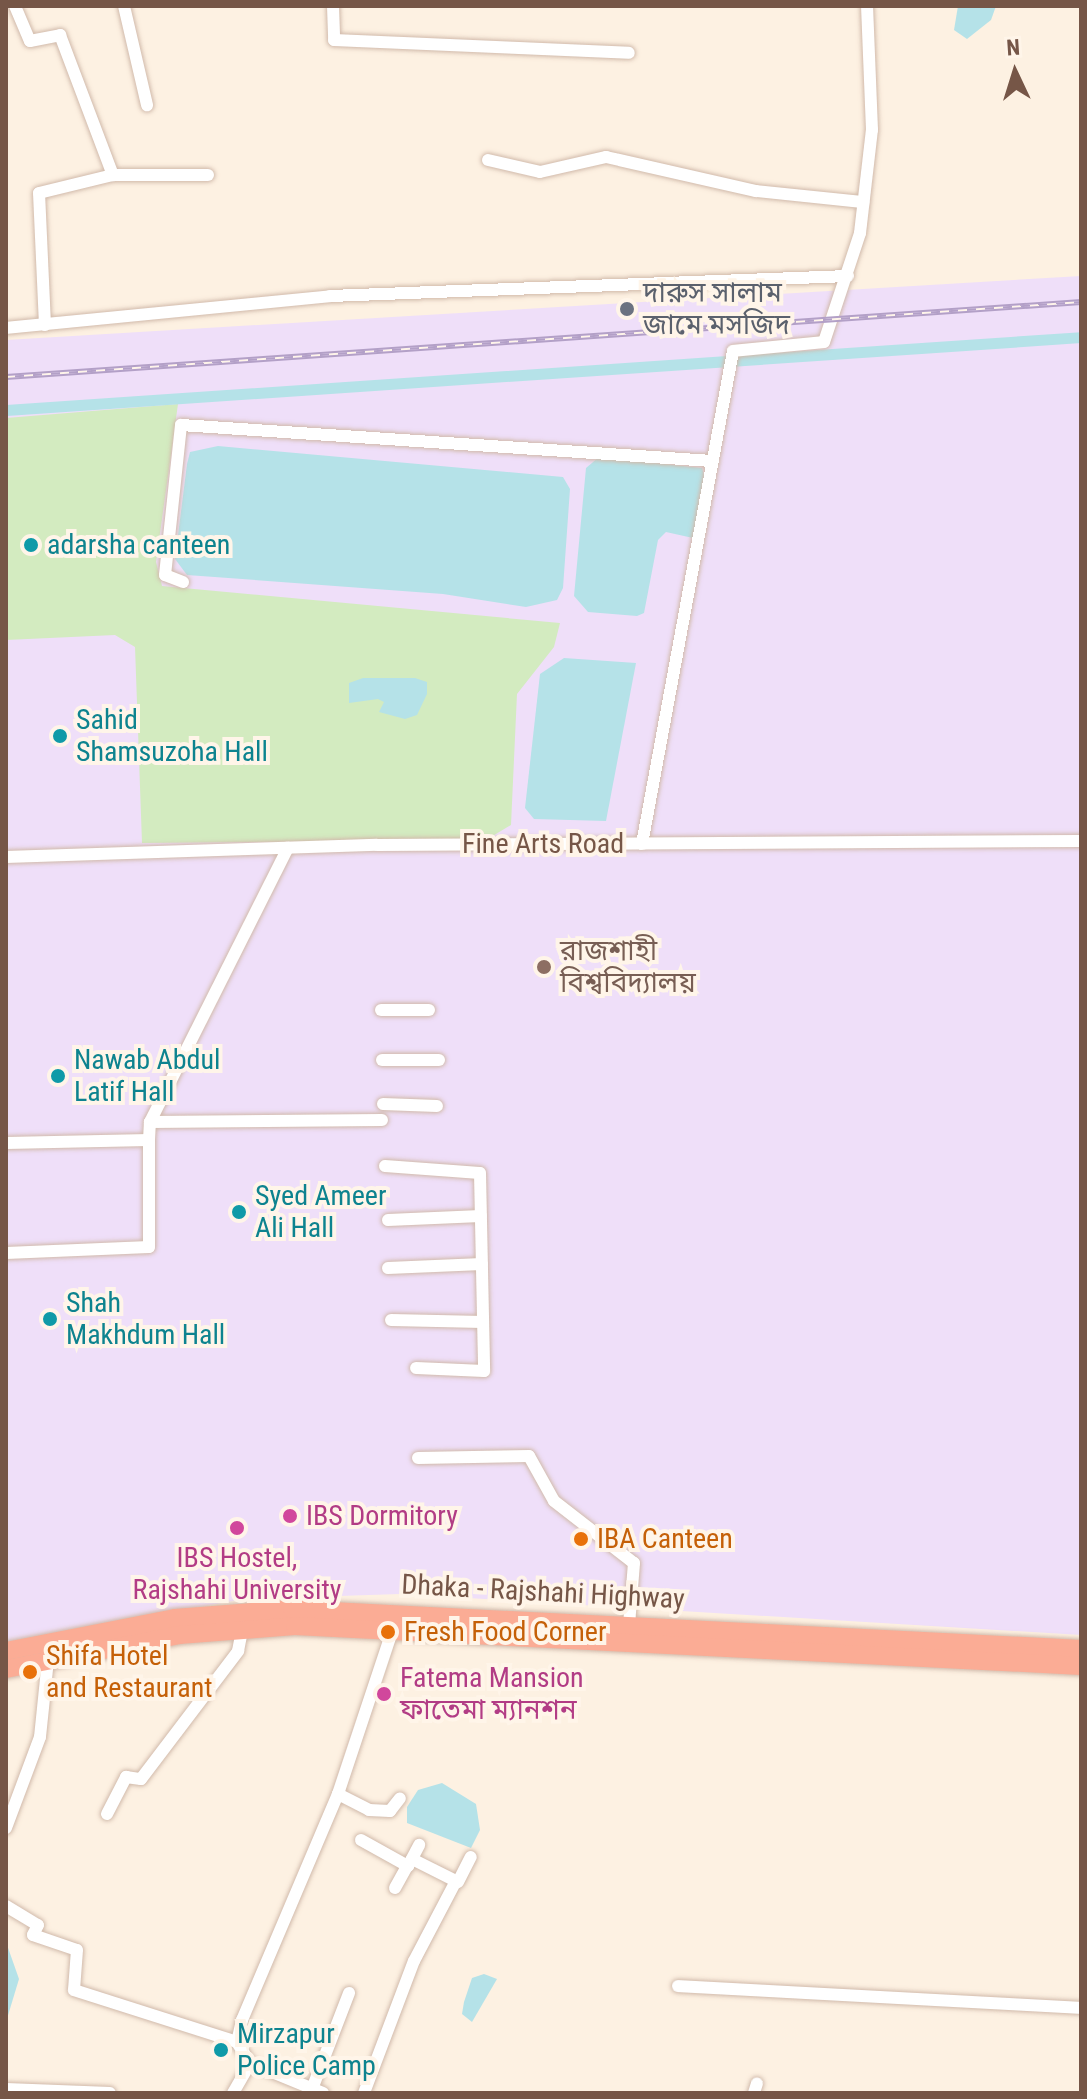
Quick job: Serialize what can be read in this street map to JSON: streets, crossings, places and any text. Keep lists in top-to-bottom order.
{
  "streets": {
    "highway": ["Dhaka - Rajshahi Highway"],
    "street": ["Fine Arts Road"]
  },
  "places": [
    "দারুস সালাম জামে মসজিদ",
    "adarsha canteen",
    "Sahid Shamsuzoha Hall",
    "রাজশাহী বিশ্ববিদ্যালয়",
    "Nawab Abdul Latif Hall",
    "Syed Ameer Ali Hall",
    "Shah Makhdum Hall",
    "IBS Dormitory",
    "IBS Hostel, Rajshahi University",
    "IBA Canteen",
    "Fresh Food Corner",
    "Shifa Hotel and Restaurant",
    "Fatema Mansion ফাতেমা ম্যানশন",
    "Mirzapur Police Camp"
  ],
  "north": "top"
}
